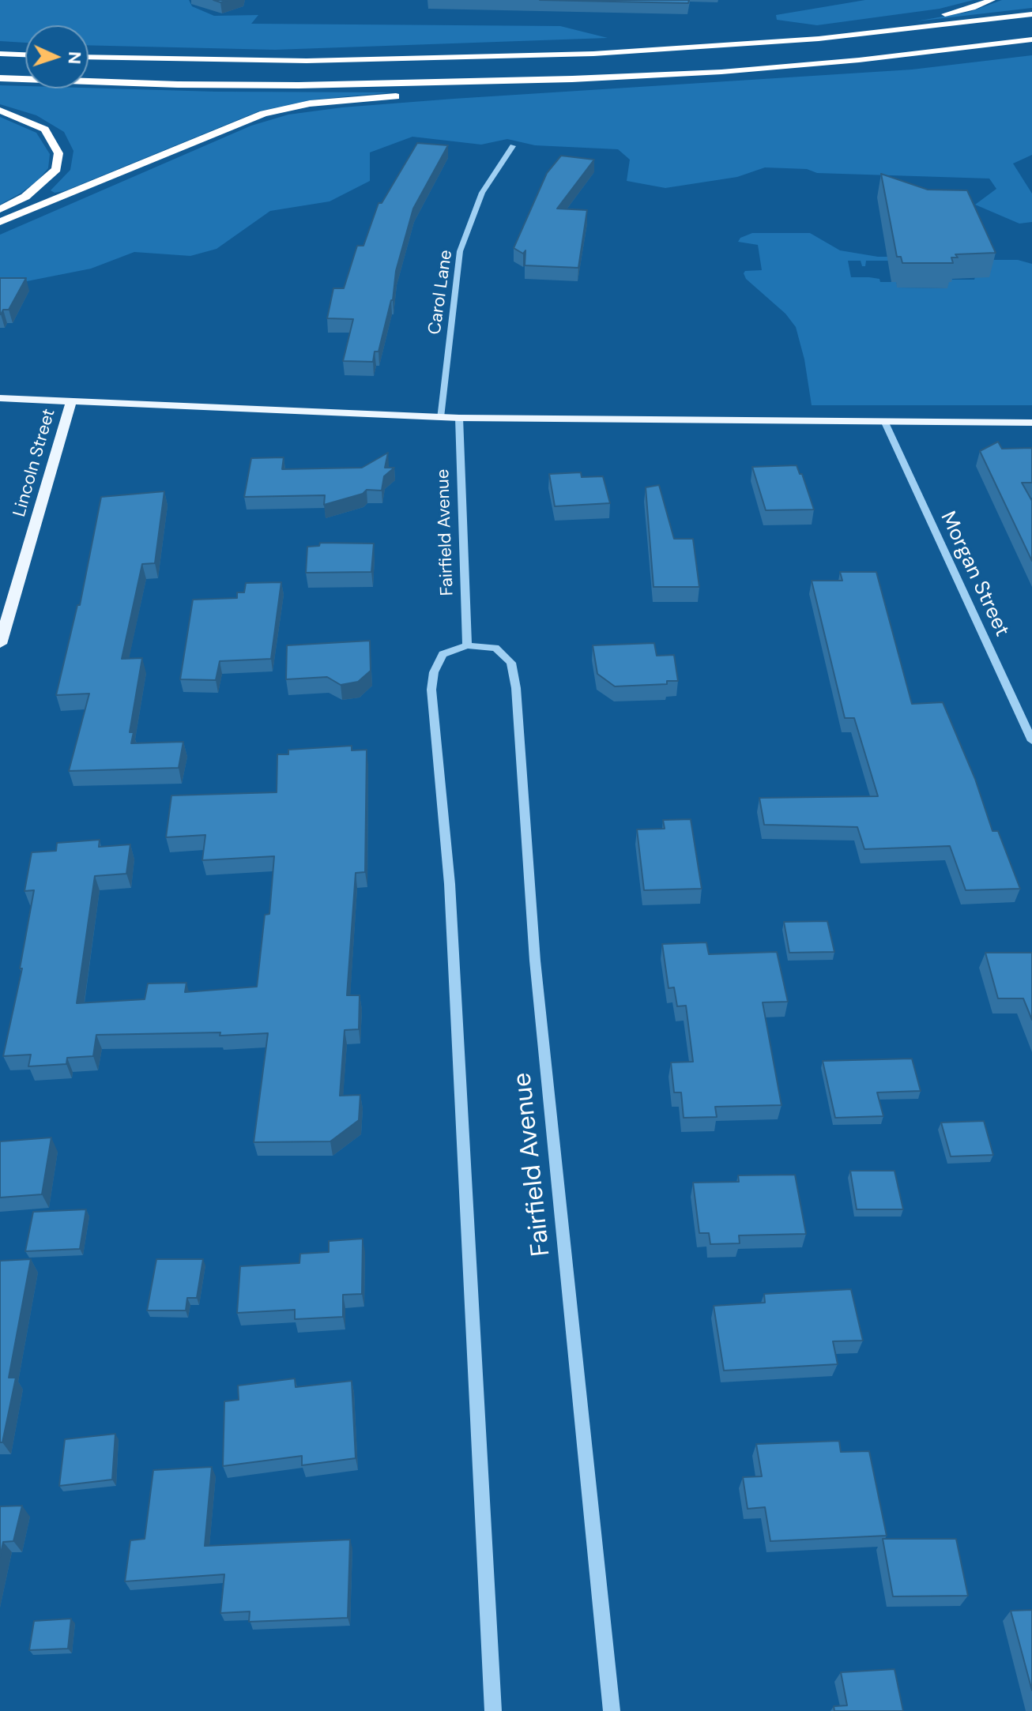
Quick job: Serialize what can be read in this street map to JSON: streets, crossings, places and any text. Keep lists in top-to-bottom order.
{
  "streets": {
    "main road": ["Lincoln Street"],
    "street": ["Carol Lane", "Fairfield Avenue", "Morgan Street"]
  },
  "north": "right"
}
